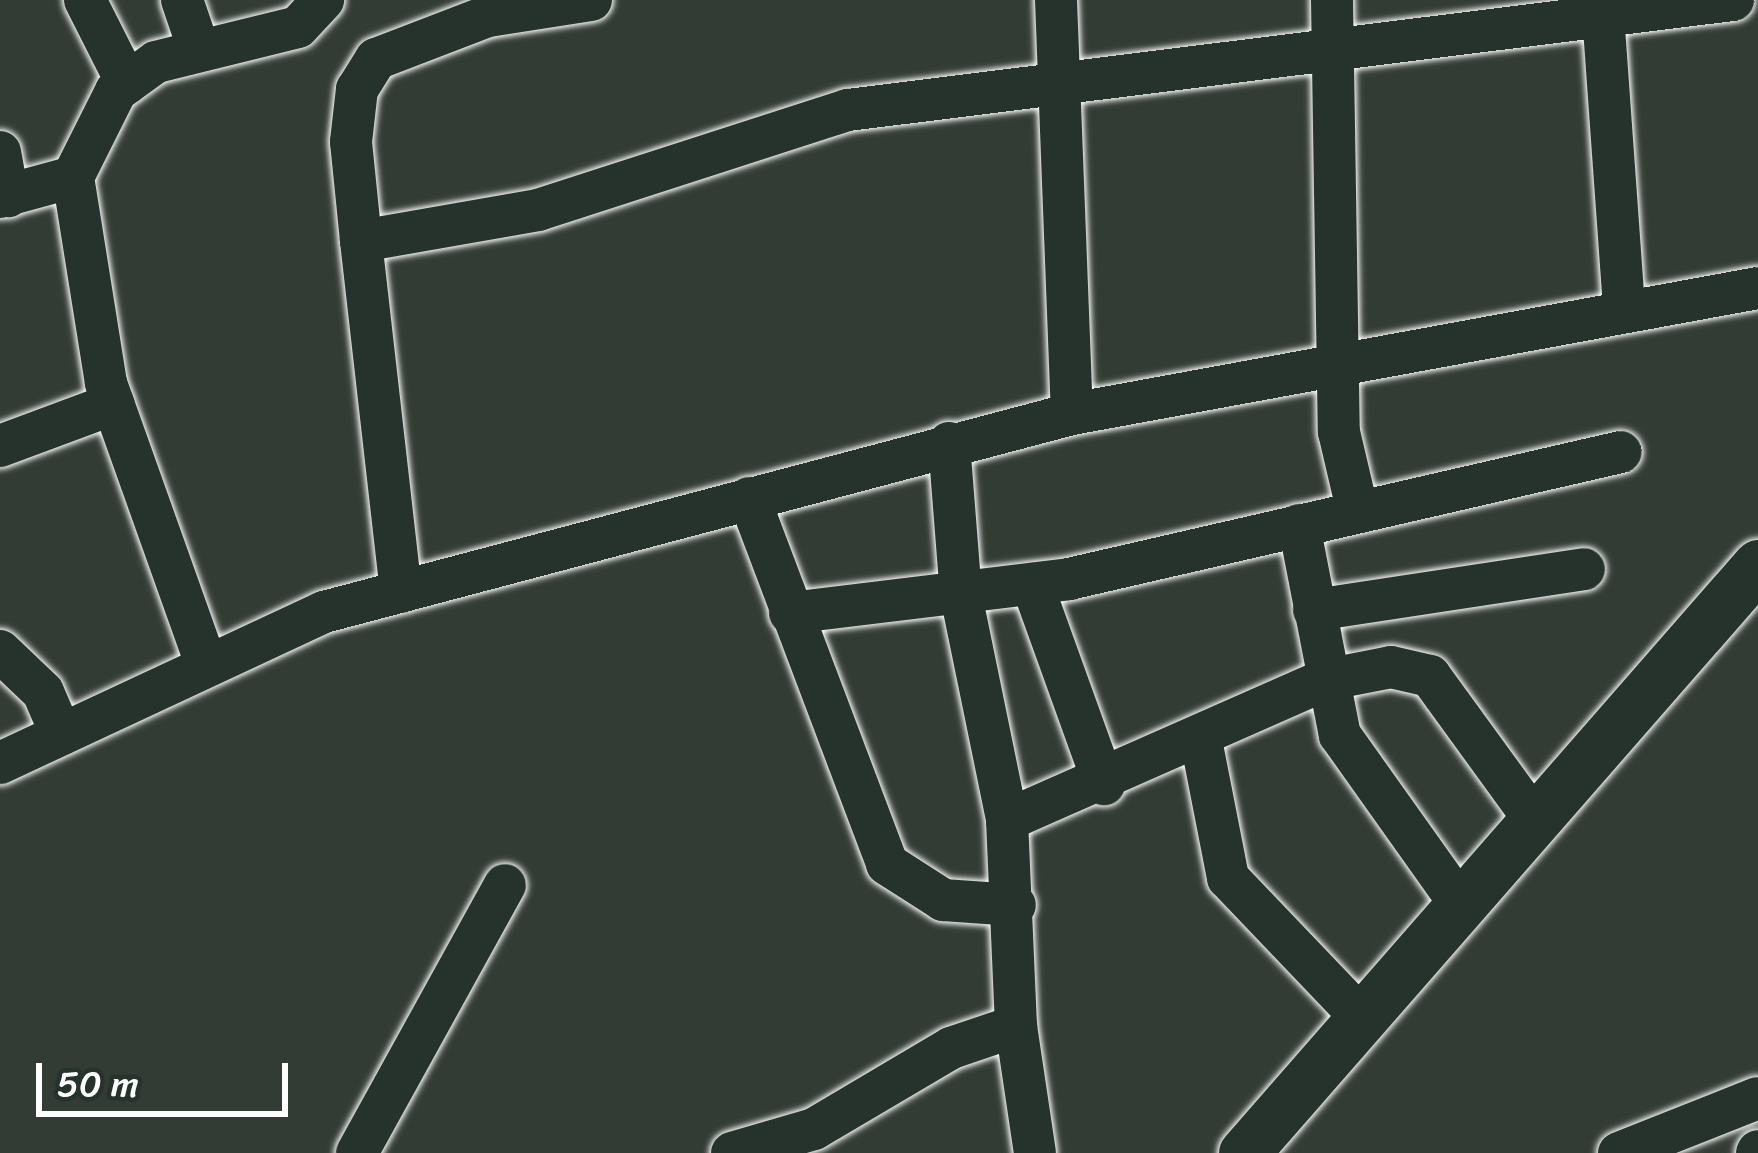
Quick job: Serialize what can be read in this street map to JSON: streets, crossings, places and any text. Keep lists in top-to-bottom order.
{
  "scale_bar": "50 m"
}
